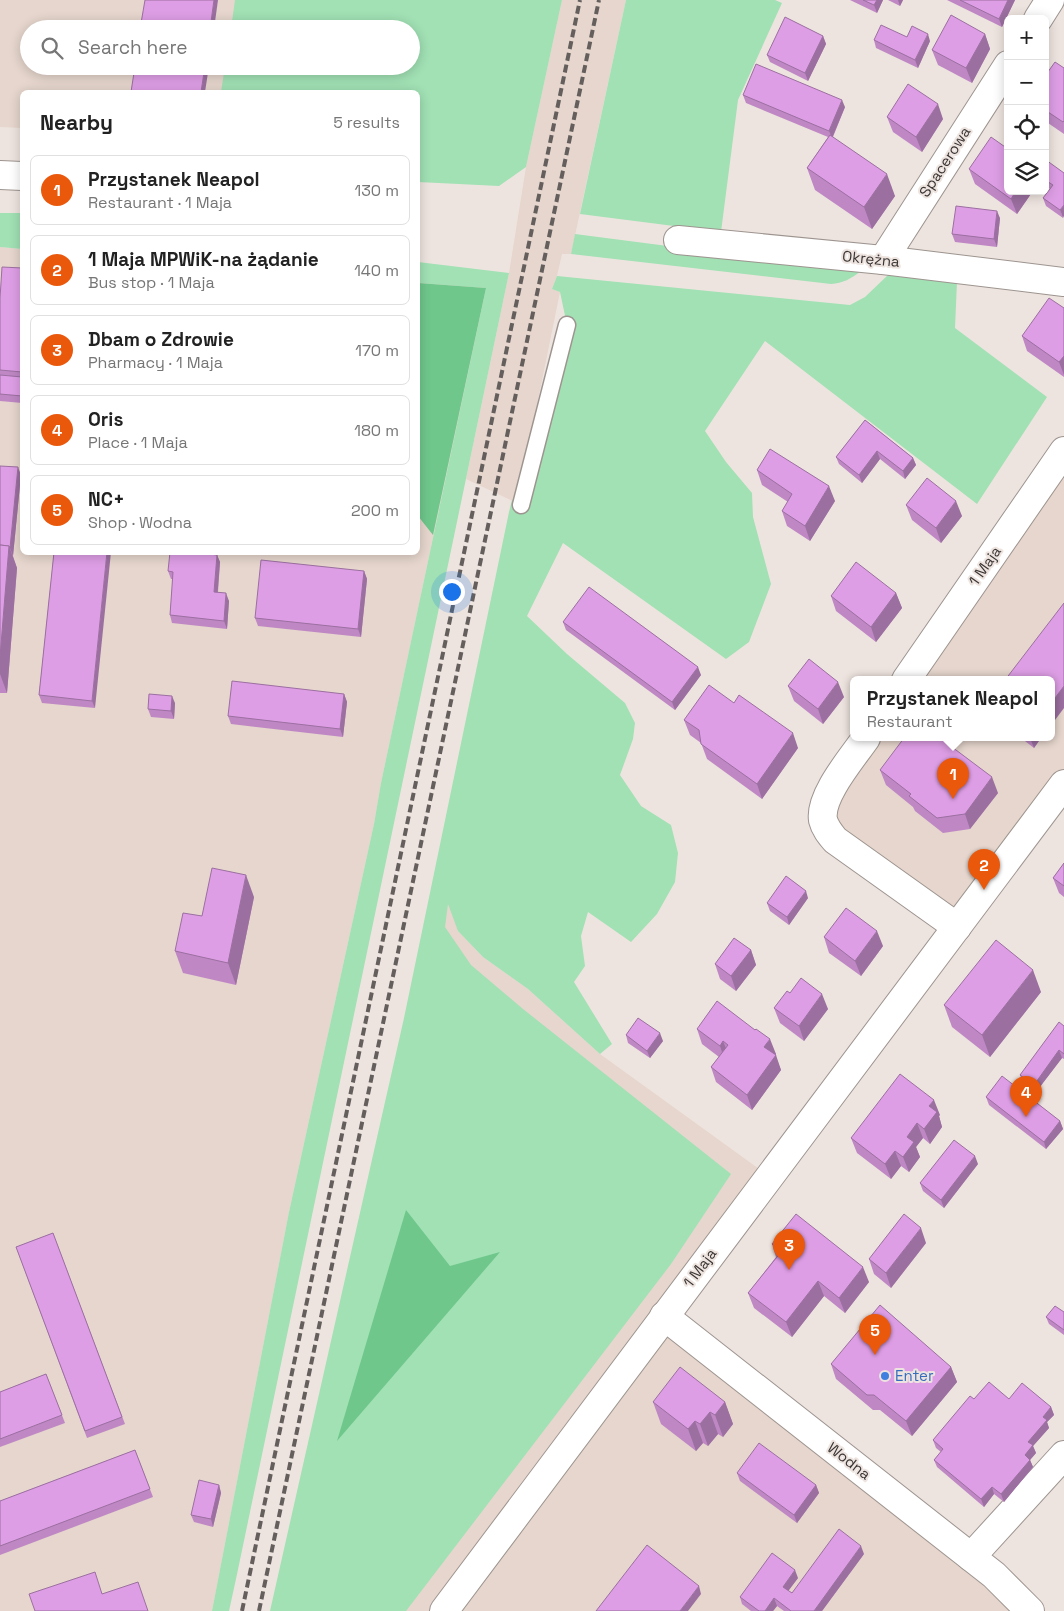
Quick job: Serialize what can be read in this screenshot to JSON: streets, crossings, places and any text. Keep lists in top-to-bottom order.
{
  "streets": {
    "street": [
      "Spacerowa",
      "Okrężna",
      "1 Maja",
      "Wodna"
    ]
  },
  "crossings": [
    ["Spacerowa", "Okrężna"],
    ["1 Maja", "Wodna"]
  ],
  "places": ["Enter"],
  "page": {
    "map_buttons": ["+", "−"],
    "search": "Search here",
    "heading": ["Nearby", "5 results"],
    "list": [
      {
        "mark": "1",
        "name": "Przystanek Neapol",
        "note": "Restaurant · 1 Maja",
        "value": "130 m"
      },
      {
        "mark": "2",
        "name": "1 Maja MPWiK-na żądanie",
        "note": "Bus stop · 1 Maja",
        "value": "140 m"
      },
      {
        "mark": "3",
        "name": "Dbam o Zdrowie",
        "note": "Pharmacy · 1 Maja",
        "value": "170 m"
      },
      {
        "mark": "4",
        "name": "Oris",
        "note": "Place · 1 Maja",
        "value": "180 m"
      },
      {
        "mark": "5",
        "name": "NC+",
        "note": "Shop · Wodna",
        "value": "200 m"
      }
    ],
    "popup": ["Przystanek Neapol", "Restaurant"],
    "pins": [
      "1",
      "2",
      "4",
      "3",
      "5"
    ]
  }
}
